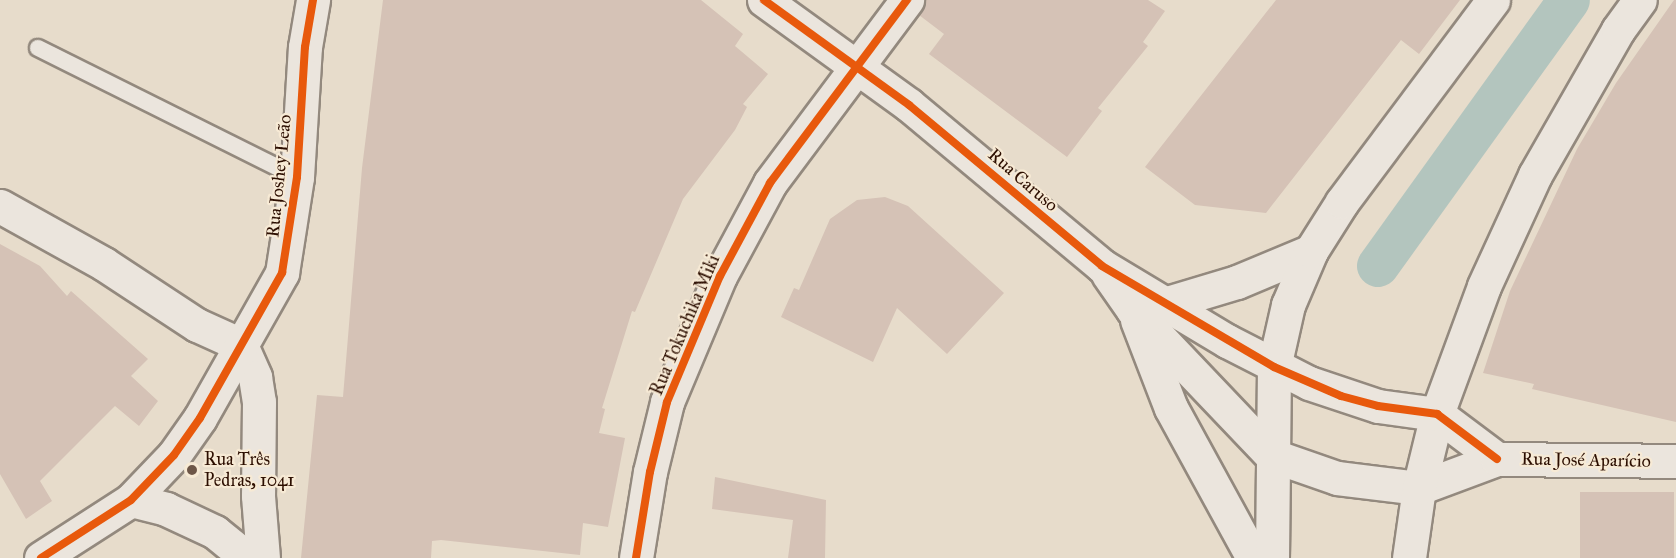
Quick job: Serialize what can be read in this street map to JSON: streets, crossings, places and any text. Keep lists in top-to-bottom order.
{
  "streets": {
    "street": [
      "Rua Joshey Leão",
      "Rua Caruso",
      "Rua Tokuchika Miki",
      "Rua José Aparício"
    ]
  },
  "crossings": [
    ["Rua Caruso", "Rua Tokuchika Miki"],
    ["Rua Caruso", "Rua José Aparício"]
  ],
  "places": ["Rua Três Pedras, 1041"]
}
